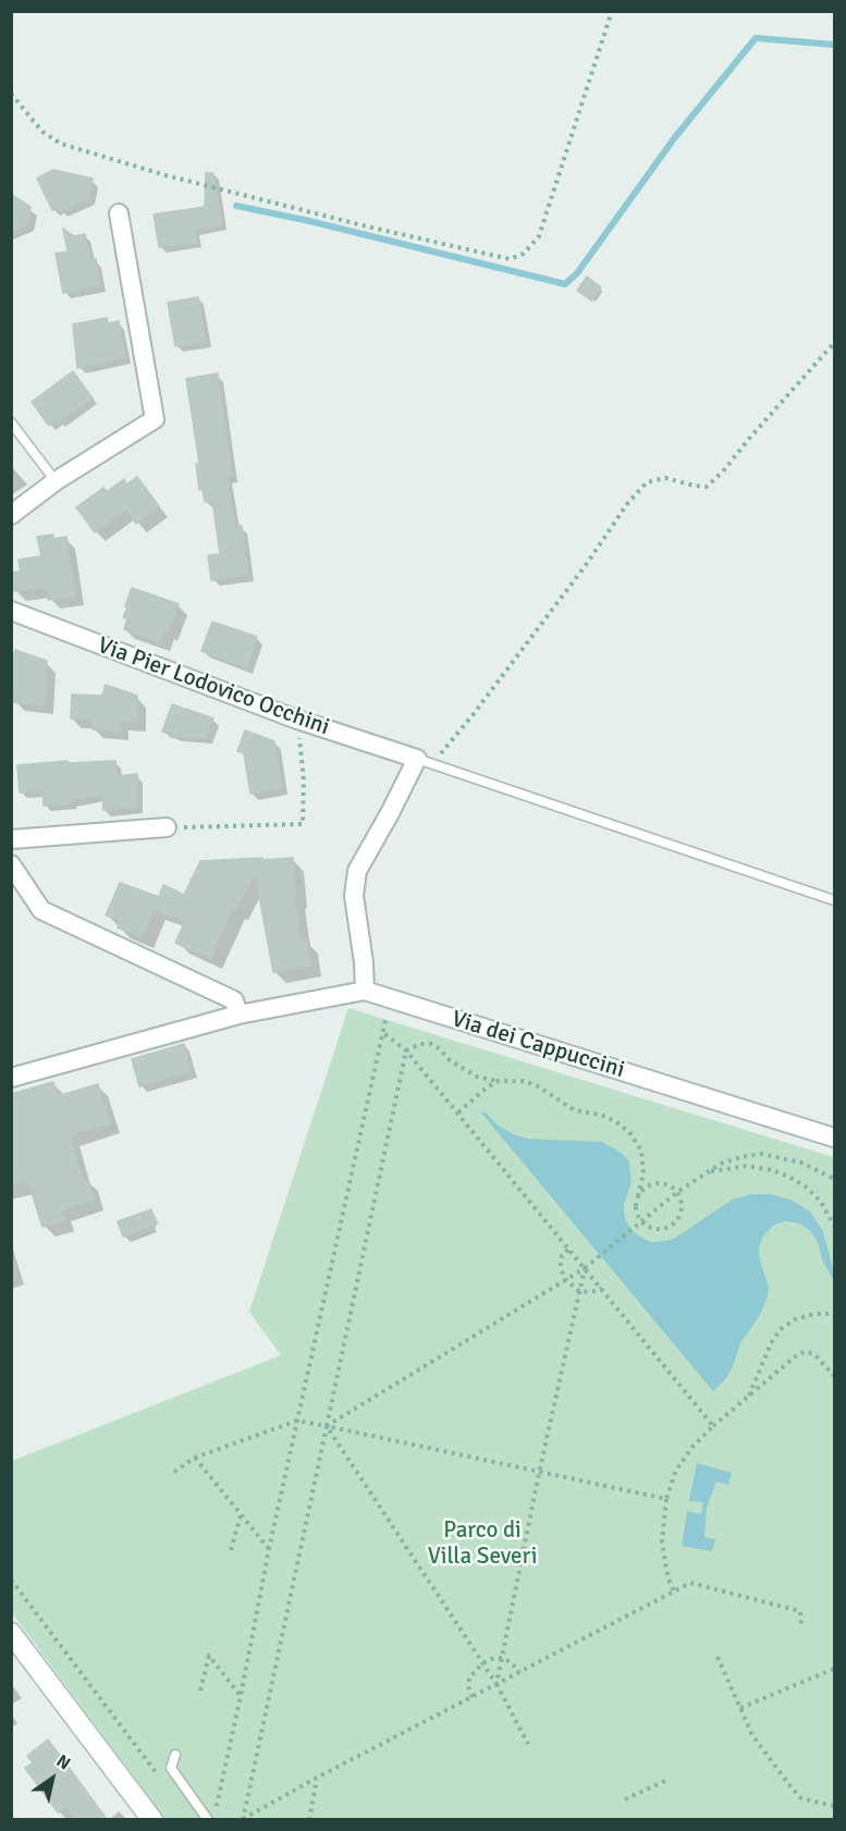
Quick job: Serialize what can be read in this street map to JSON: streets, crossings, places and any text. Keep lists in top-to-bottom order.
{
  "streets": {
    "street": ["Via Pier Lodovico Occhini", "Via dei Cappuccini"]
  },
  "parks": ["Parco di Villa Severi"],
  "north": "top right"
}
